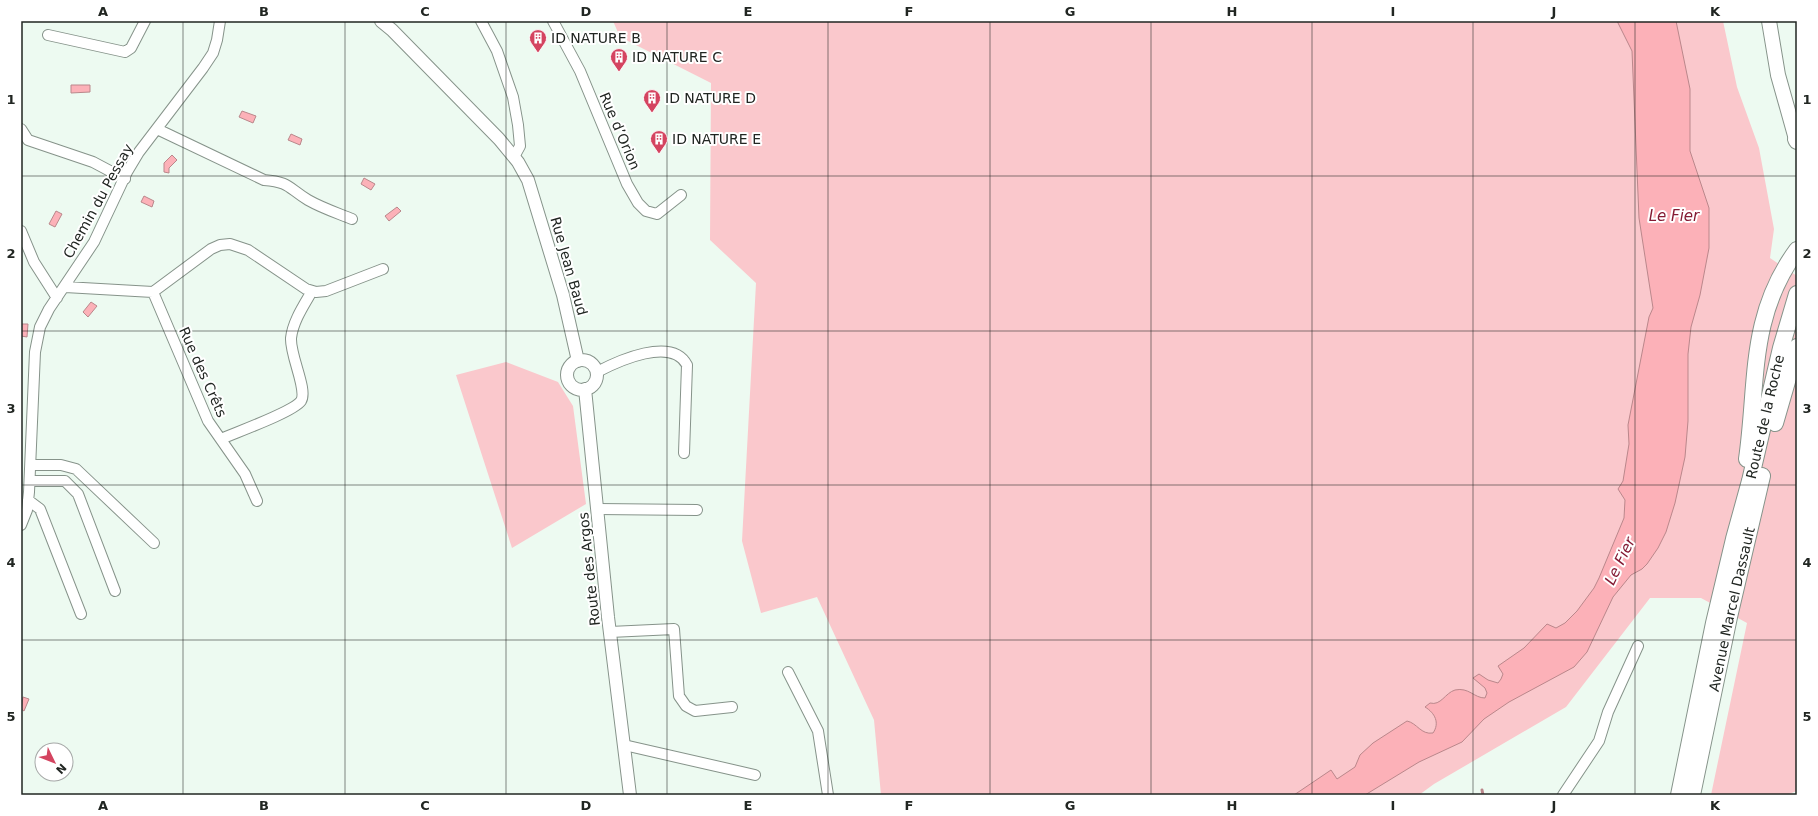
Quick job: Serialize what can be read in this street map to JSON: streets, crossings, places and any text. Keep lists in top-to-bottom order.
{
  "streets": {
    "highway": ["Route de la Roche", "Avenue Marcel Dassault"],
    "street": [
      "Rue d’Orion",
      "Chemin du Pessay",
      "Rue Jean Baud",
      "Rue des Crêts",
      "Route des Argos"
    ]
  },
  "crossings": [
    ["Rue Jean Baud", "Route des Argos"],
    ["Route de la Roche", "Avenue Marcel Dassault"]
  ],
  "water": ["Le Fier"],
  "places": {
    "building": [
      "ID NATURE B",
      "ID NATURE C",
      "ID NATURE D",
      "ID NATURE E"
    ]
  },
  "north": "bottom right",
  "grid": {
    "columns": [
      "A",
      "B",
      "C",
      "D",
      "E",
      "F",
      "G",
      "H",
      "I",
      "J",
      "K"
    ],
    "rows": [
      "1",
      "2",
      "3",
      "4",
      "5"
    ]
  }
}
